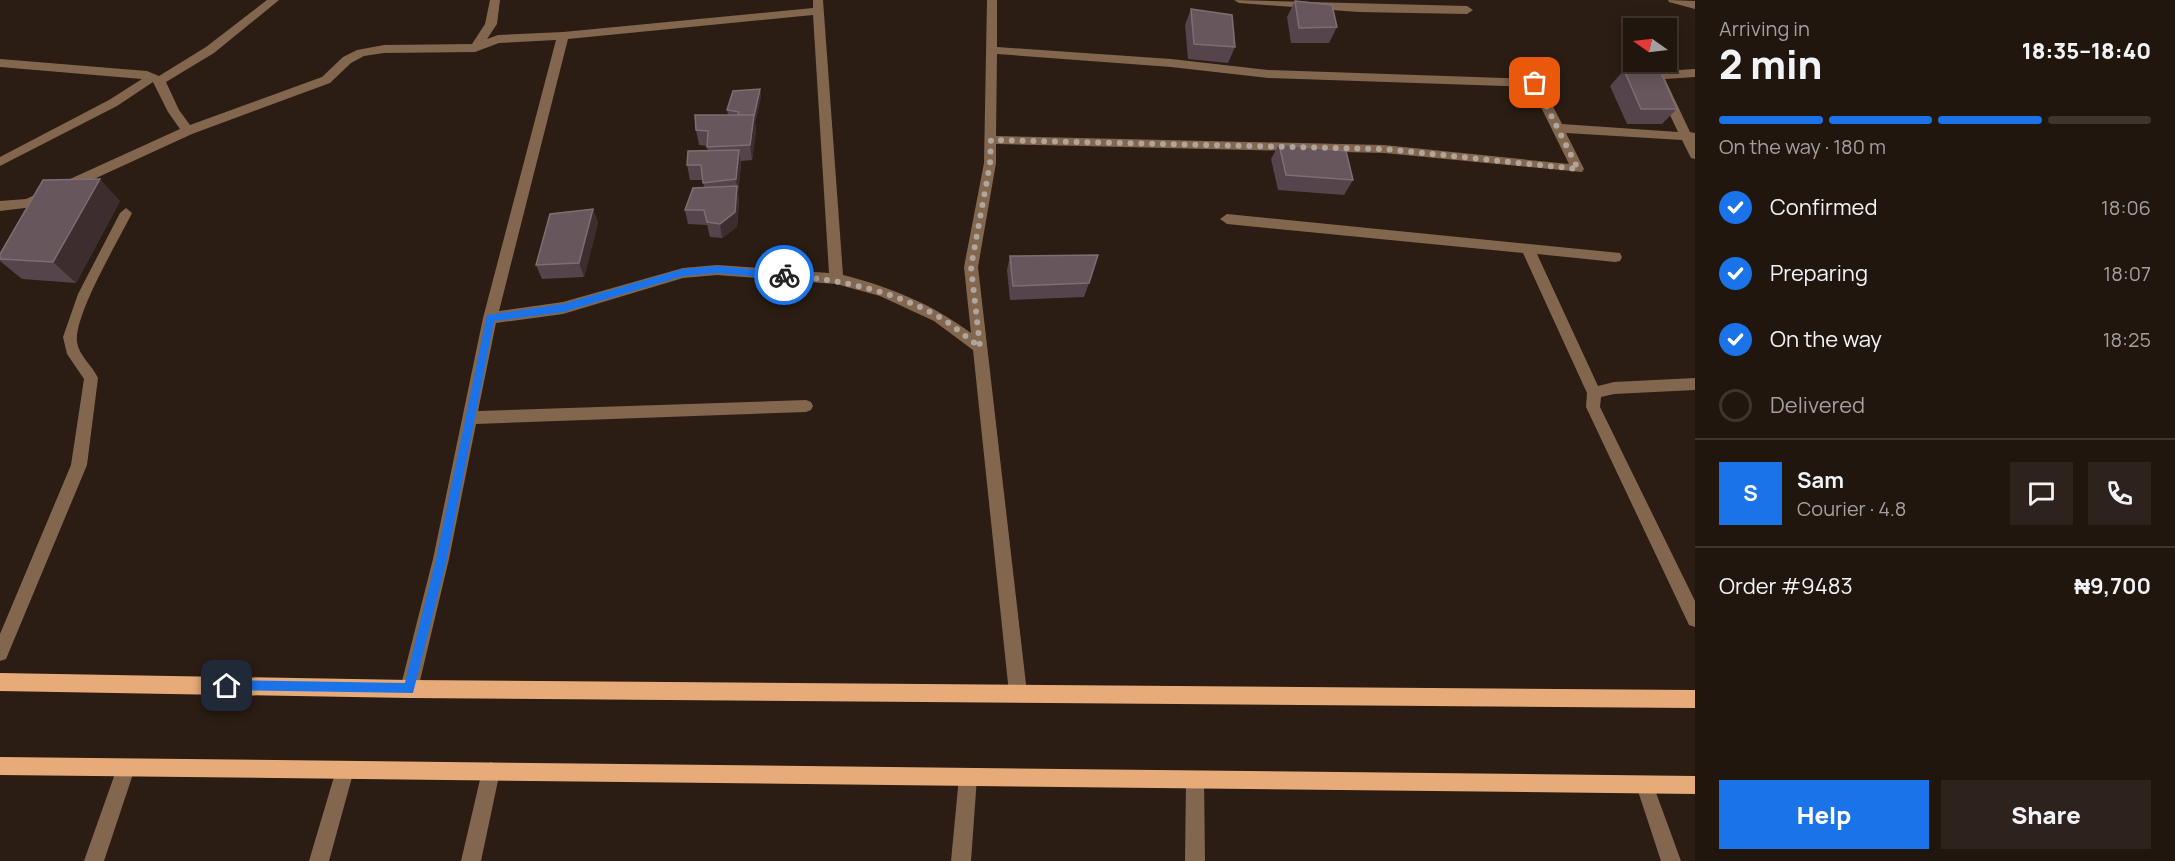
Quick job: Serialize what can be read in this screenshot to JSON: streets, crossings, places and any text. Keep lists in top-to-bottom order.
{
  "north": "left",
  "page": {
    "heading": ["2 min", "Arriving in", "18:35–18:40"],
    "panel": [
      "Sam",
      "Courier · 4.8",
      "Order #9483",
      "₦9,700"
    ],
    "bar": "On the way · 180 m",
    "list": [
      ["Confirmed", "18:06"],
      ["Preparing", "18:07"],
      ["On the way", "18:25"],
      "Delivered"
    ],
    "round": "S",
    "buttons": ["Help", "Share"]
  }
}
